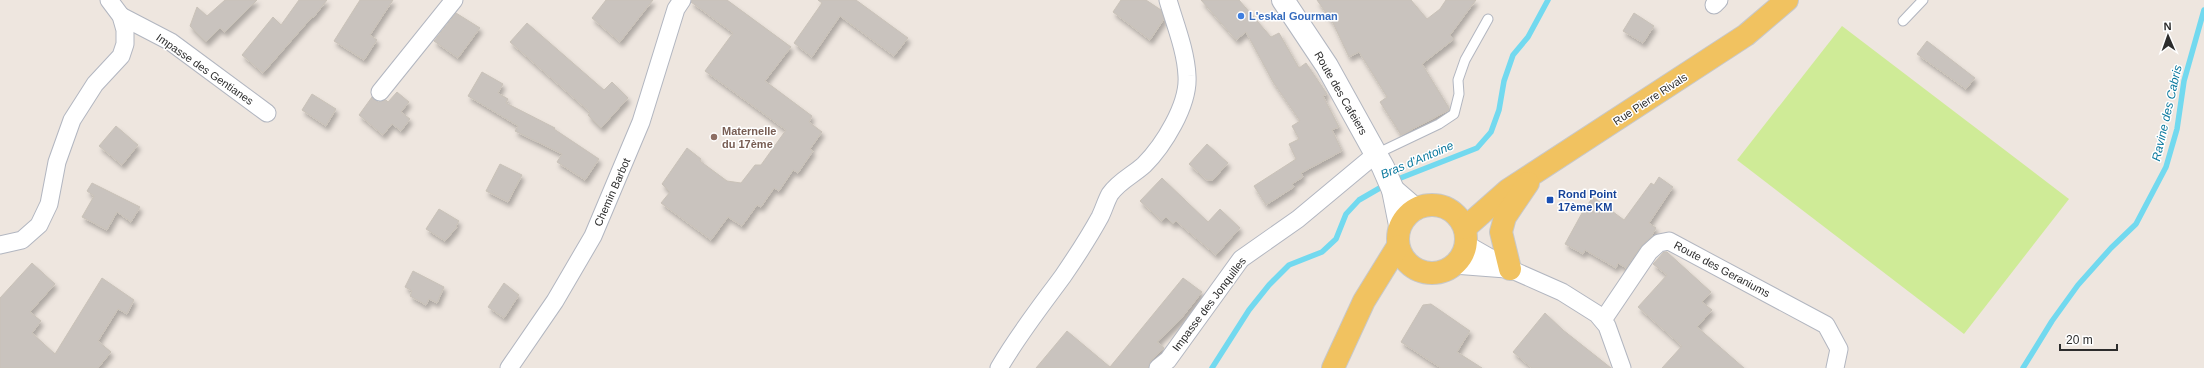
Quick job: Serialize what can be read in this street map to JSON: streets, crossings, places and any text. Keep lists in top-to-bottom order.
{
  "streets": {
    "main road": ["Rue Pierre Rivals"],
    "street": [
      "Impasse des Gentianes",
      "Route des Cafeiers",
      "Chemin Barbot",
      "Route des Geraniums",
      "Impasse des Jonquilles"
    ]
  },
  "crossings": [
    ["Route des Cafeiers", "Rue Pierre Rivals"],
    ["Route des Cafeiers", "Impasse des Jonquilles"]
  ],
  "water": ["Ravine des Cabris", "Bras d'Antoine"],
  "places": {
    "other": ["L'eskal Gourman", "Maternelle du 17ème"],
    "transit": ["Rond Point 17ème KM"]
  },
  "scale_bar": "20 m",
  "north": "top"
}
